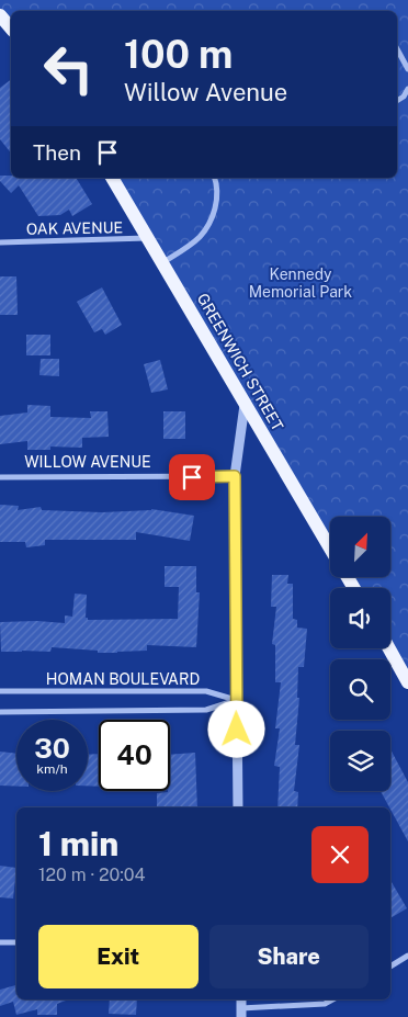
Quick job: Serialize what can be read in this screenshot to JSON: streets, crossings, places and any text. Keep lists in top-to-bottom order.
{
  "streets": {
    "main road": ["GREENWICH STREET"],
    "street": ["OAK AVENUE", "WILLOW AVENUE", "HOMAN BOULEVARD"]
  },
  "crossings": [
    ["OAK AVENUE", "GREENWICH STREET"]
  ],
  "parks": ["Kennedy Memorial Park"],
  "north": "top right",
  "page": {
    "turn": ["100 m", "Willow Avenue"],
    "then": "Then",
    "speed": "30 km/h",
    "limit": "40",
    "heading": ["1 min", "120 m · 20:04"],
    "buttons": ["Exit", "Share"]
  }
}
